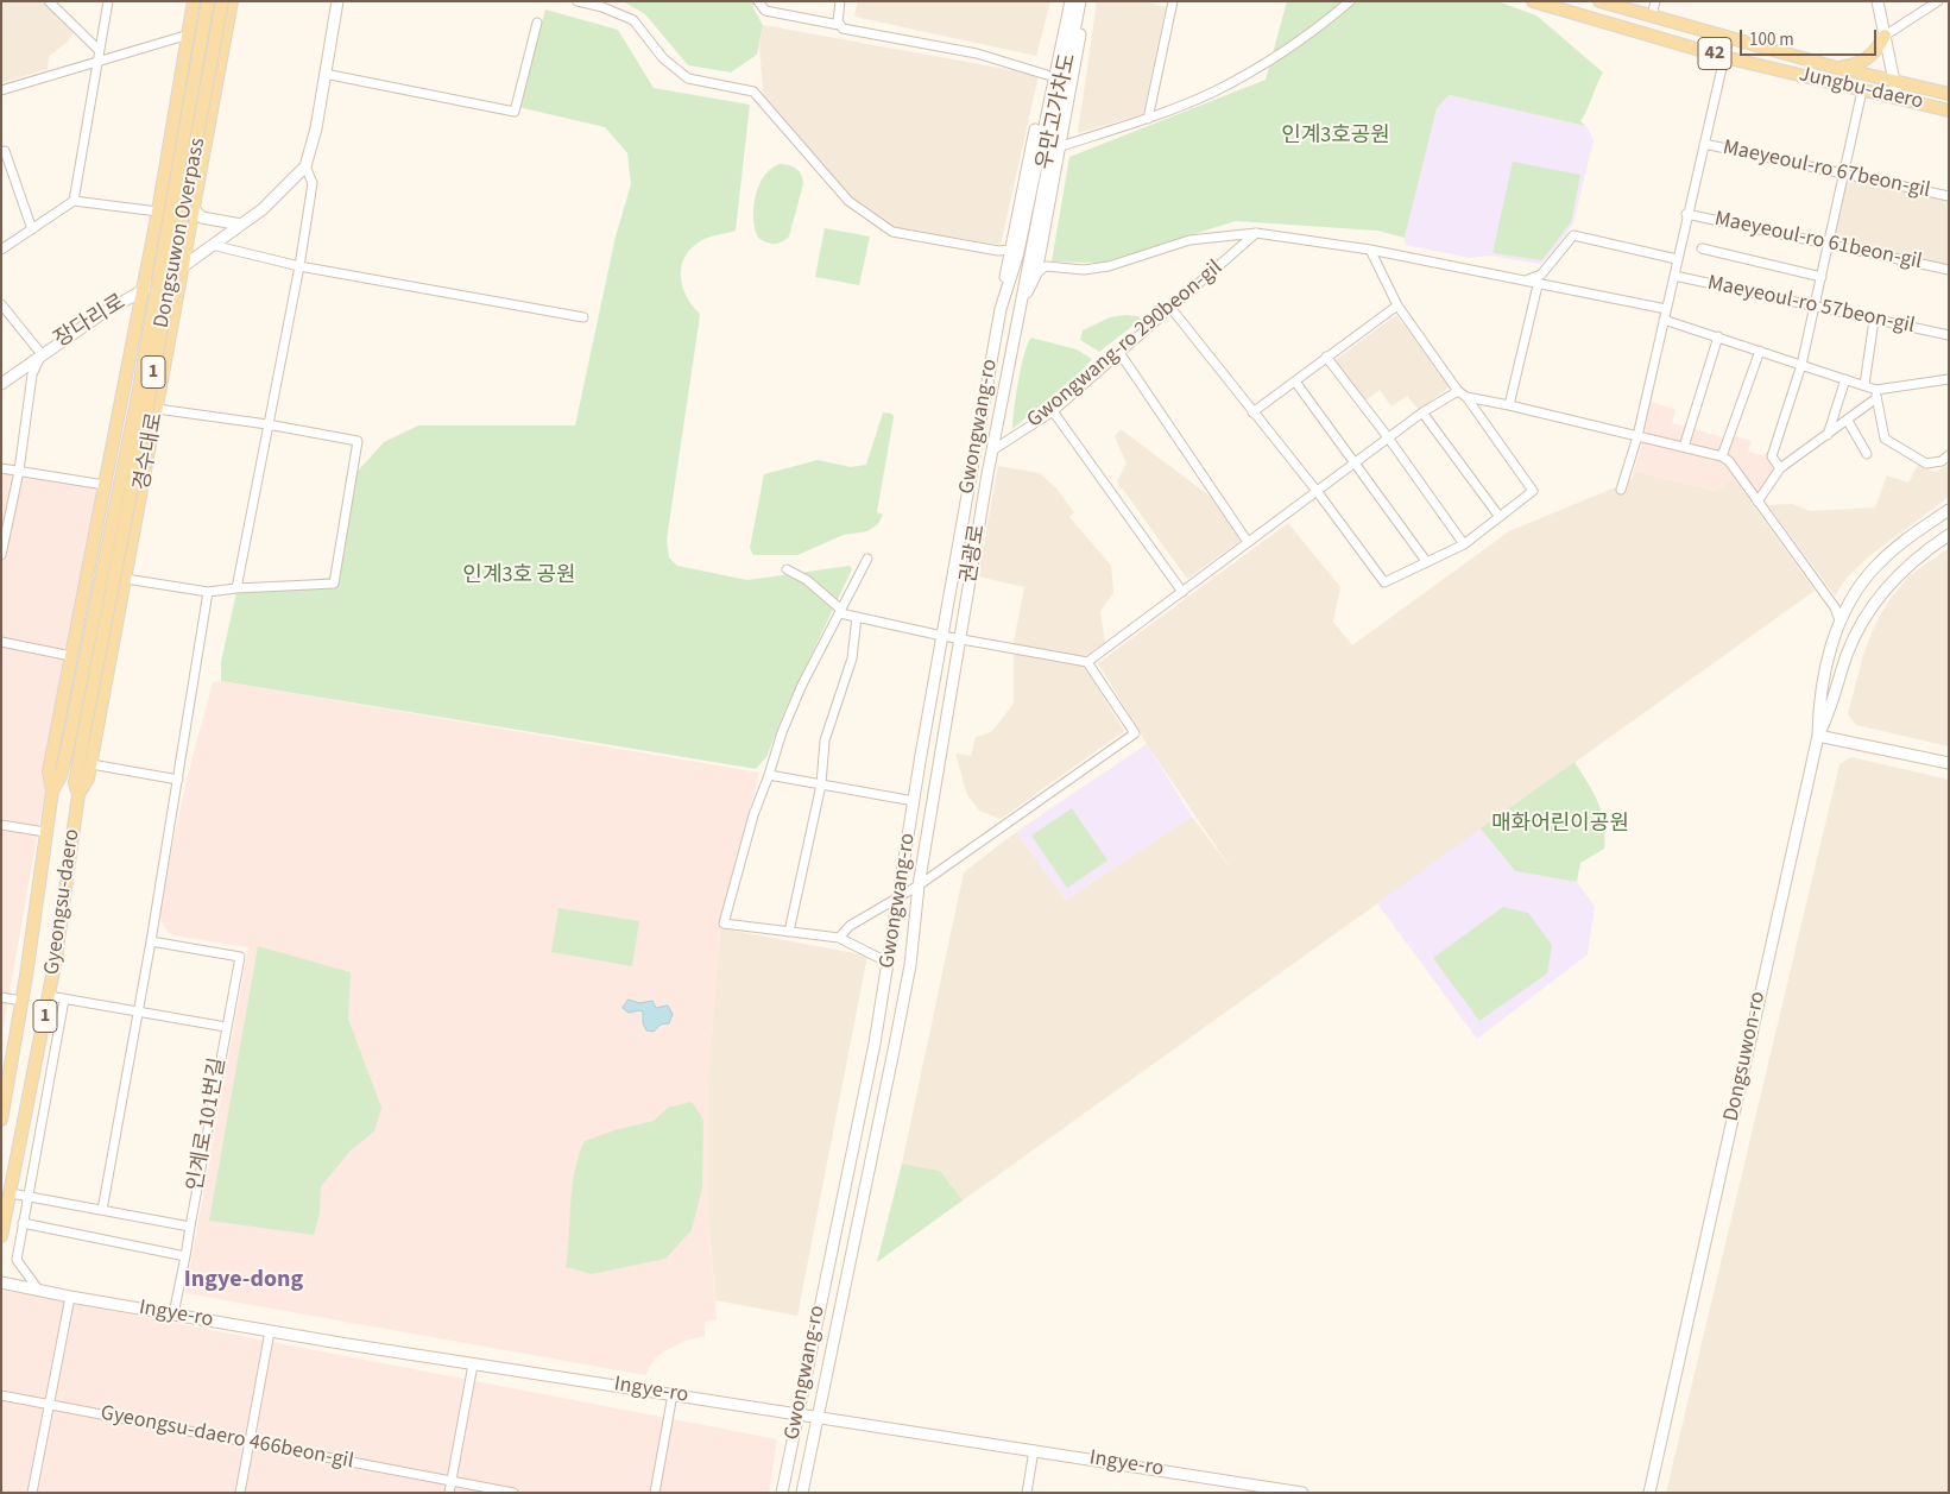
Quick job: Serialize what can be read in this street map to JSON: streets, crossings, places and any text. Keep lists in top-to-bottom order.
{
  "streets": {
    "main road": [
      "42",
      "Jungbu-daero",
      "Dongsuwon Overpass",
      "1",
      "경수대로",
      "Gyeongsu-daero"
    ],
    "street": [
      "우만고가차도",
      "Maeyeoul-ro 67beon-gil",
      "Maeyeoul-ro 61beon-gil",
      "Maeyeoul-ro 57beon-gil",
      "장다리로",
      "Gwongwang-ro 290beon-gil",
      "Gwongwang-ro",
      "권광로",
      "Dongsuwon-ro",
      "인계로 101번길",
      "Ingye-ro",
      "Gyeongsu-daero 466beon-gil"
    ]
  },
  "crossings": [
    ["우만고가차도", "Gwongwang-ro"],
    ["우만고가차도", "권광로"],
    ["Dongsuwon Overpass", "Gyeongsu-daero"],
    ["장다리로", "경수대로"],
    ["Gwongwang-ro 290beon-gil", "권광로"],
    ["Gwongwang-ro", "권광로"],
    ["Gwongwang-ro", "Ingye-ro"],
    ["경수대로", "Gyeongsu-daero"],
    ["권광로", "Ingye-ro"]
  ],
  "districts": ["Ingye-dong"],
  "parks": ["인계3호공원", "인계3호 공원", "매화어린이공원"],
  "scale_bar": "100 m"
}
